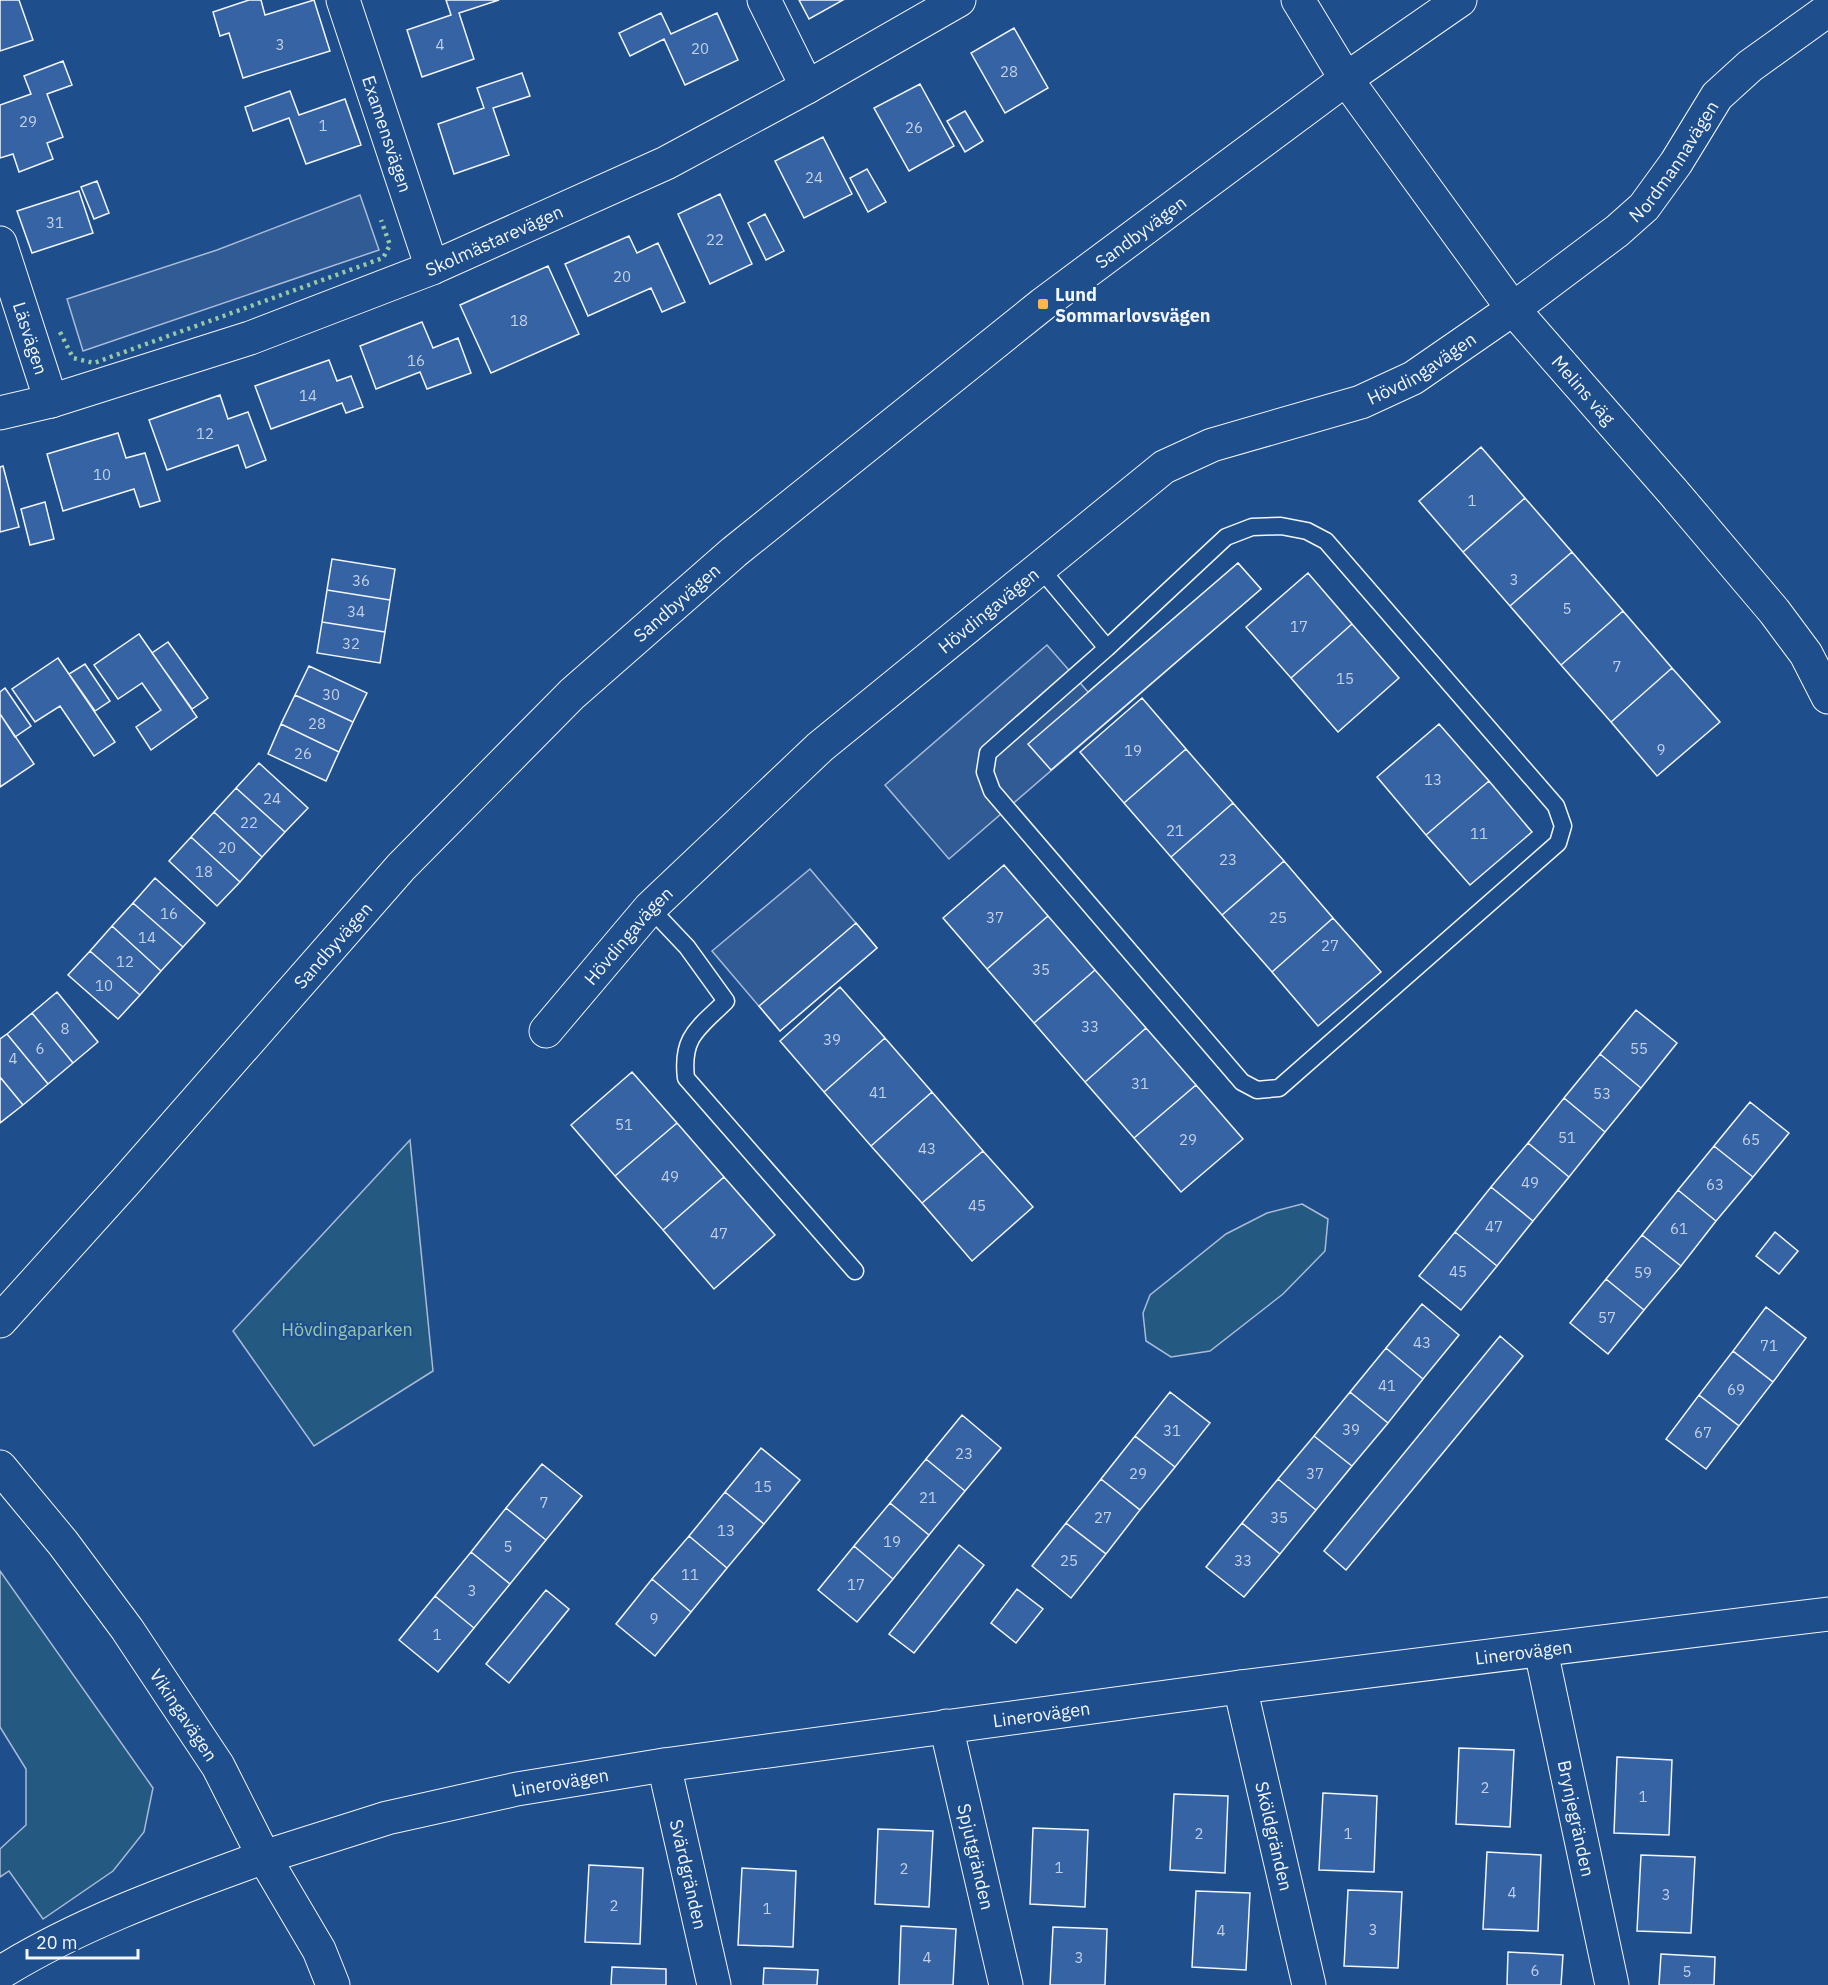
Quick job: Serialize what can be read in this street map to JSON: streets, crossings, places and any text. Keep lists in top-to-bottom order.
{
  "streets": {
    "street": [
      "Examensvägen",
      "Nordmannavägen",
      "Sandbyvägen",
      "Skolmästarevägen",
      "Läsvägen",
      "Hövdingavägen",
      "Melins väg",
      "Linerovägen",
      "Vikingavägen",
      "Brynjegränden",
      "Sköldgränden",
      "Spjutgränden",
      "Svärdgränden"
    ]
  },
  "crossings": [
    ["Examensvägen", "Skolmästarevägen"],
    ["Nordmannavägen", "Hövdingavägen"],
    ["Nordmannavägen", "Melins väg"],
    ["Sandbyvägen", "Melins väg"],
    ["Skolmästarevägen", "Läsvägen"],
    ["Hövdingavägen", "Melins väg"],
    ["Linerovägen", "Vikingavägen"],
    ["Linerovägen", "Brynjegränden"],
    ["Linerovägen", "Sköldgränden"],
    ["Linerovägen", "Spjutgränden"],
    ["Linerovägen", "Svärdgränden"]
  ],
  "parks": ["Hövdingaparken"],
  "places": {
    "transit": ["Lund Sommarlovsvägen"]
  },
  "house_numbers": [
    "3",
    "4",
    "20",
    "28",
    "29",
    "1",
    "26",
    "24",
    "31",
    "22",
    "20",
    "18",
    "16",
    "14",
    "12",
    "10",
    "1",
    "3",
    "36",
    "5",
    "34",
    "17",
    "32",
    "7",
    "15",
    "30",
    "28",
    "9",
    "19",
    "26",
    "13",
    "24",
    "22",
    "21",
    "11",
    "20",
    "23",
    "18",
    "16",
    "37",
    "25",
    "14",
    "27",
    "12",
    "35",
    "10",
    "33",
    "8",
    "39",
    "6",
    "55",
    "4",
    "31",
    "41",
    "53",
    "51",
    "51",
    "29",
    "65",
    "43",
    "49",
    "49",
    "63",
    "45",
    "47",
    "61",
    "47",
    "45",
    "59",
    "57",
    "43",
    "71",
    "41",
    "69",
    "39",
    "31",
    "67",
    "23",
    "29",
    "37",
    "15",
    "21",
    "7",
    "27",
    "35",
    "13",
    "19",
    "5",
    "25",
    "33",
    "11",
    "17",
    "3",
    "9",
    "1",
    "2",
    "1",
    "2",
    "1",
    "1",
    "2",
    "4",
    "3",
    "2",
    "1",
    "3",
    "4",
    "4",
    "3",
    "6",
    "5"
  ],
  "scale_bar": "20 m"
}
